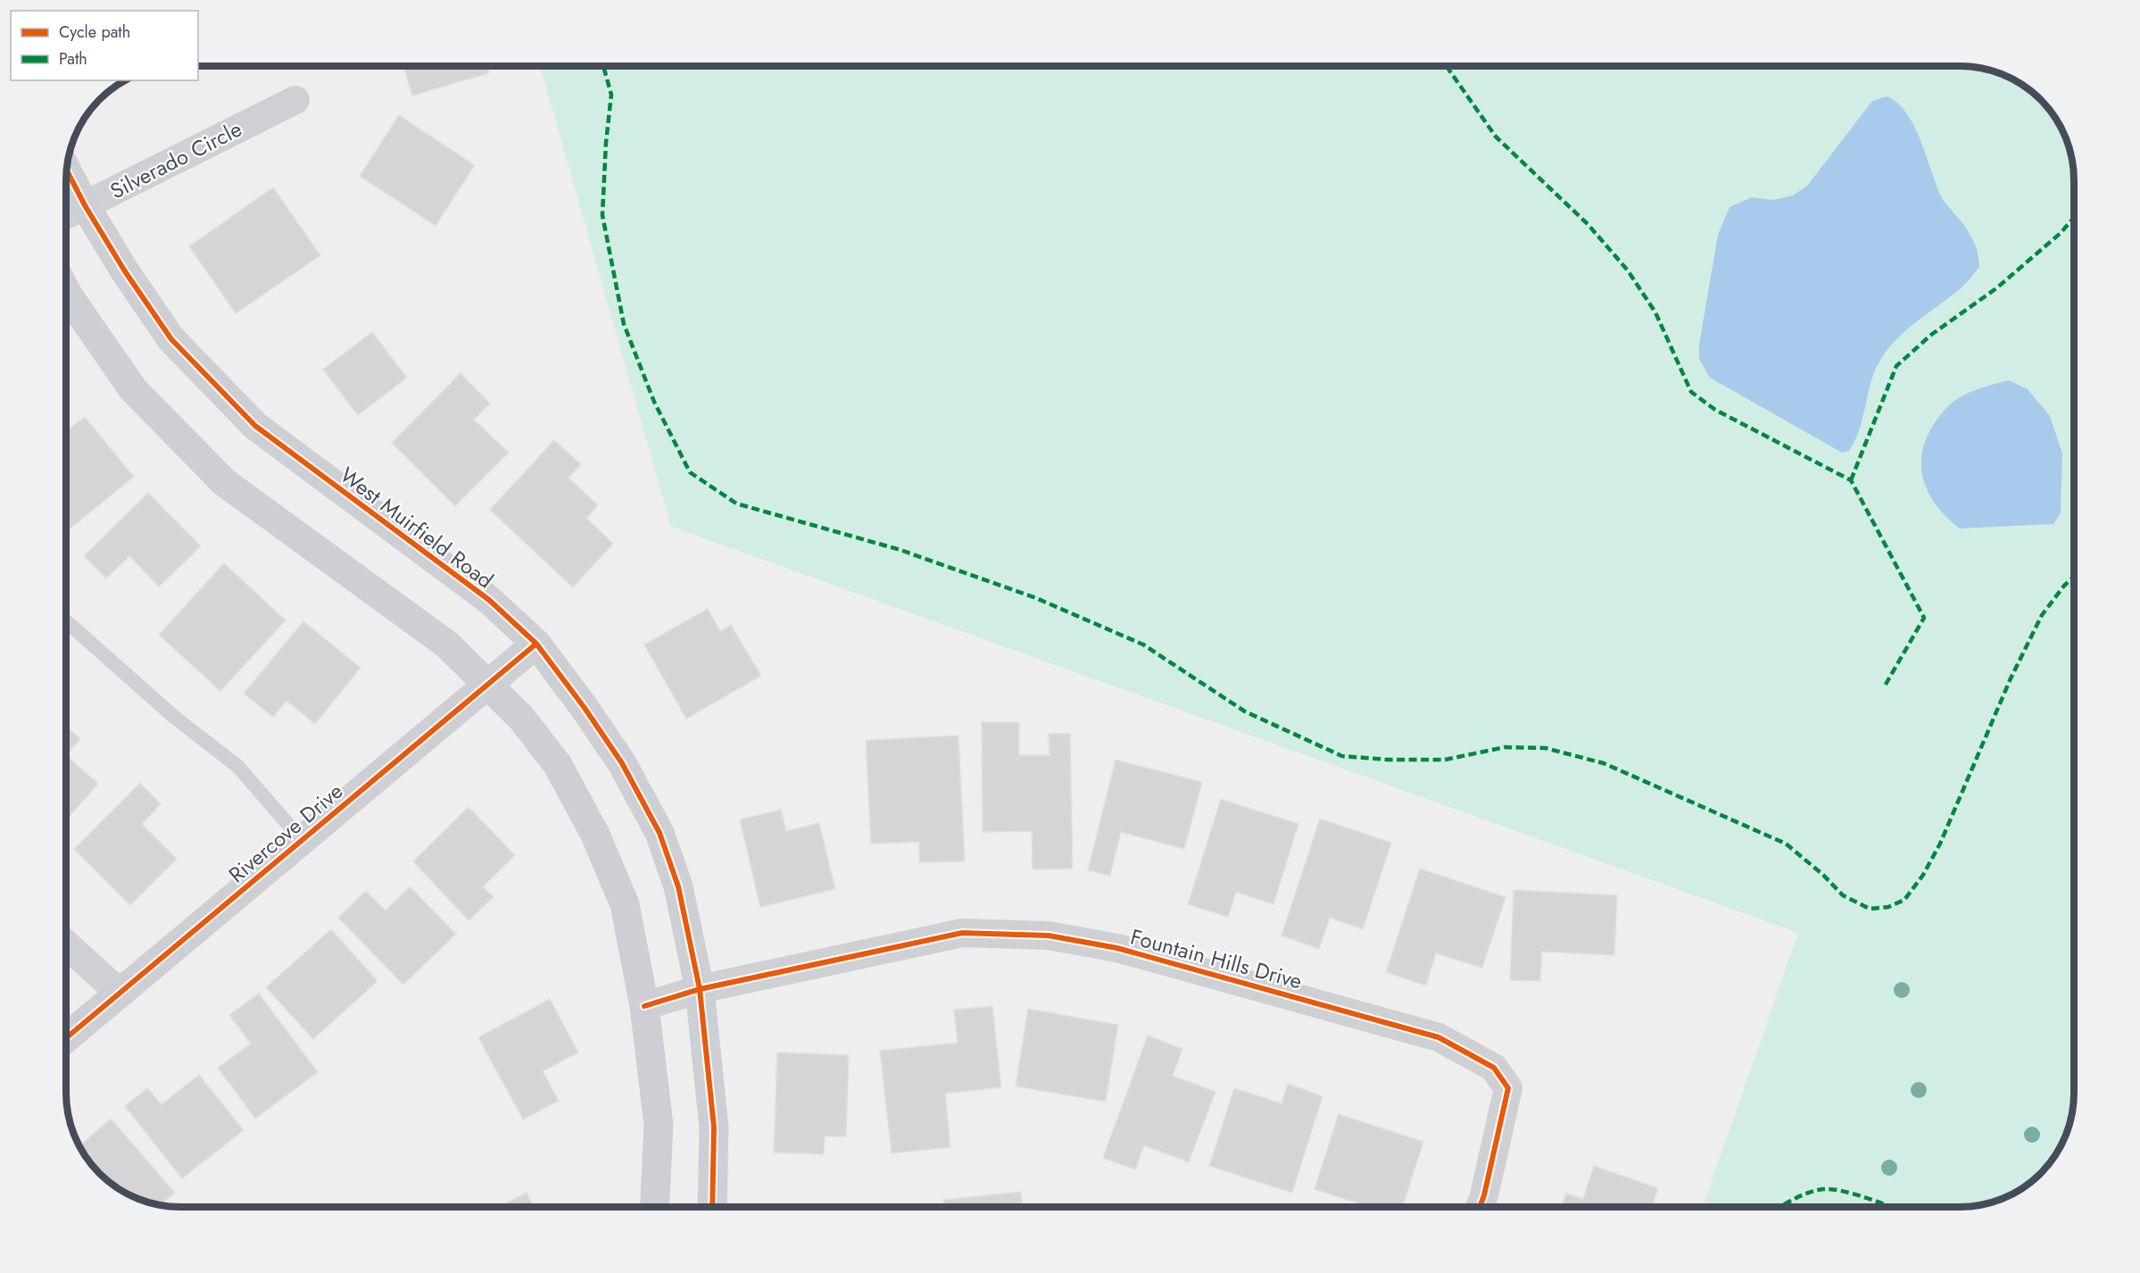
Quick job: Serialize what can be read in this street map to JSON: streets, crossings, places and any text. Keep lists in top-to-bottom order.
{
  "streets": {
    "street": [
      "Silverado Circle",
      "West Muirfield Road",
      "Rivercove Drive",
      "Fountain Hills Drive"
    ]
  },
  "crossings": [
    ["Silverado Circle", "West Muirfield Road"],
    ["West Muirfield Road", "Rivercove Drive"],
    ["West Muirfield Road", "Fountain Hills Drive"]
  ],
  "legend": ["Cycle path", "Path"]
}
